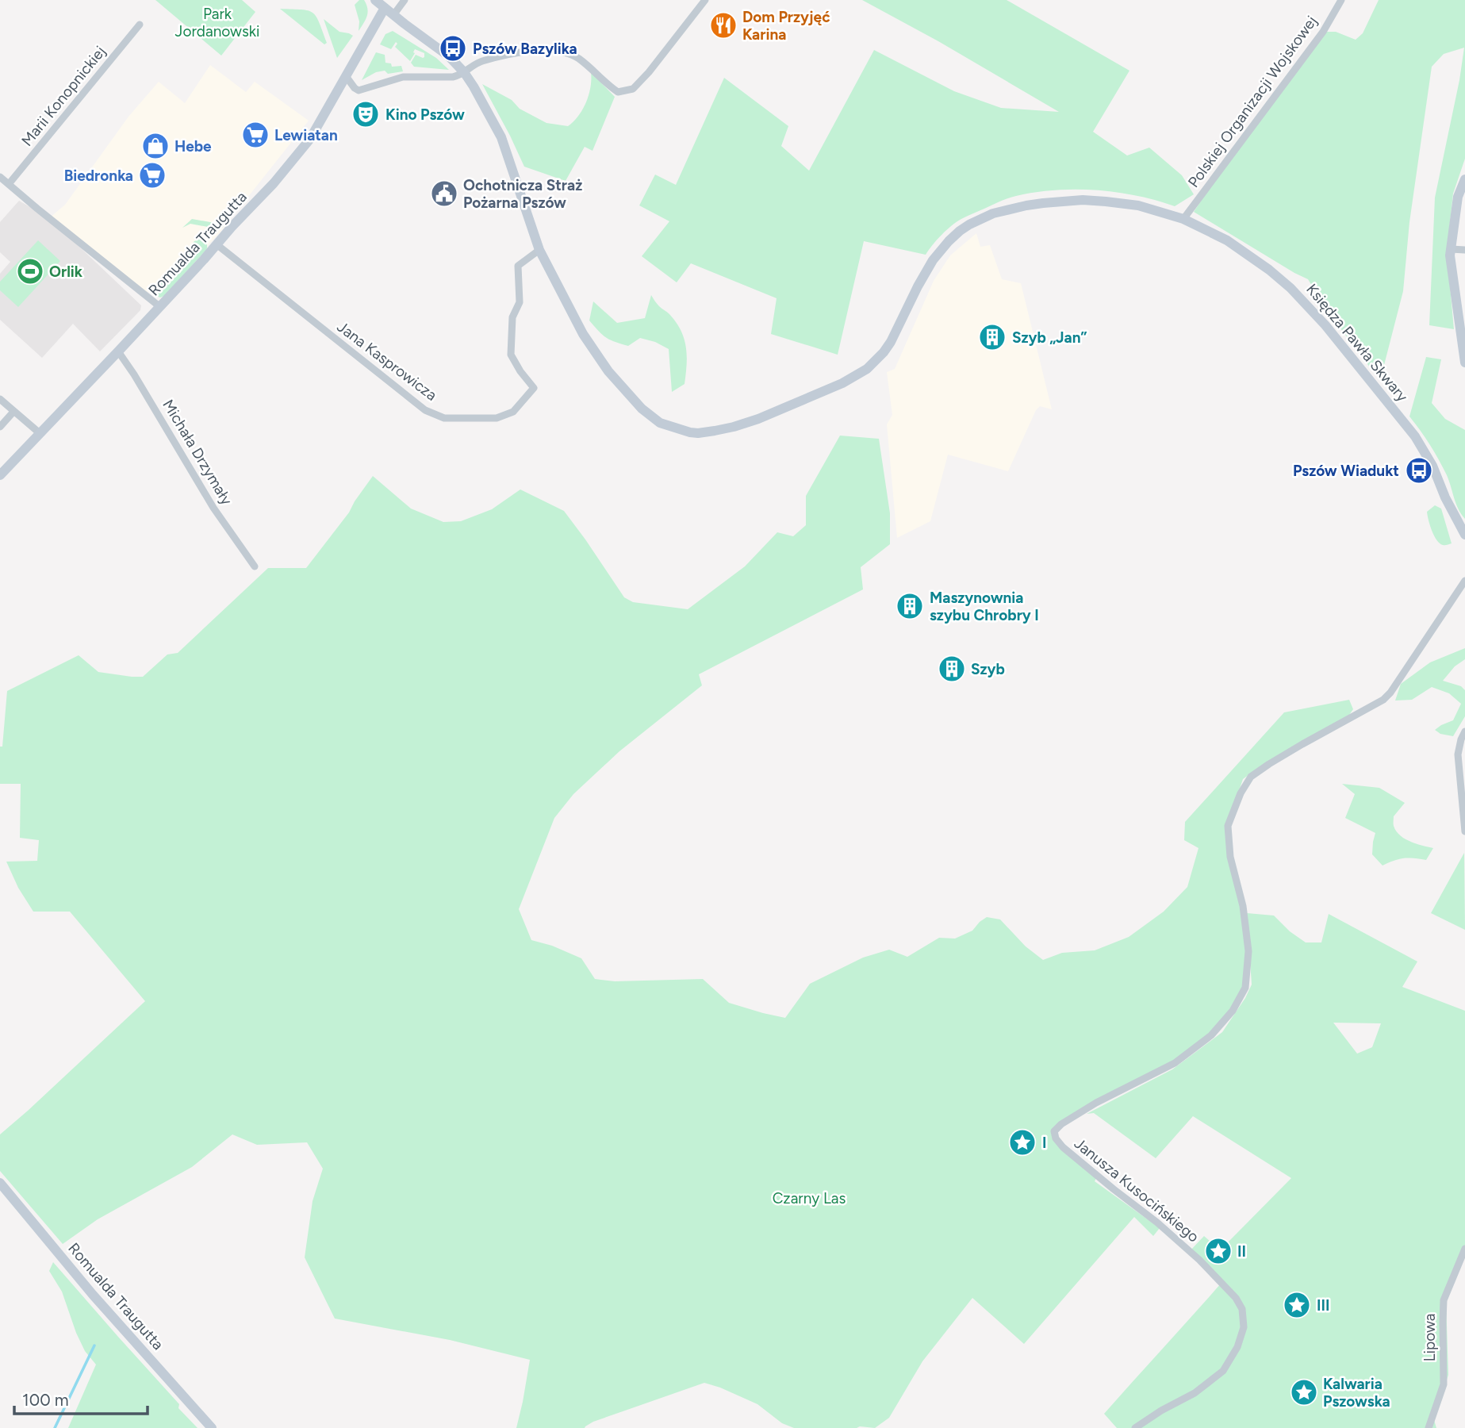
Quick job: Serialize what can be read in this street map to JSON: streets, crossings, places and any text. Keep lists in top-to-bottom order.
{
  "streets": {
    "main road": ["Romualda Traugutta", "Księdza Pawła Skwary"],
    "street": [
      "Marii Konopnickiej",
      "Polskiej Organizacji Wojskowej",
      "Jana Kasprowicza",
      "Michała Drzymały",
      "Janusza Kusocińskiego",
      "Lipowa"
    ]
  },
  "crossings": [
    ["Polskiej Organizacji Wojskowej", "Księdza Pawła Skwary"],
    ["Romualda Traugutta", "Księdza Pawła Skwary"],
    ["Romualda Traugutta", "Jana Kasprowicza"],
    ["Romualda Traugutta", "Michała Drzymały"],
    ["Księdza Pawła Skwary", "Jana Kasprowicza"]
  ],
  "parks": ["Park Jordanowski", "Czarny Las"],
  "places": {
    "restaurant": ["Dom Przyjęć Karina"],
    "bus stop": ["Pszów Bazylika", "Pszów Wiadukt"],
    "theatre": ["Kino Pszów"],
    "supermarket": ["Lewiatan", "Biedronka"],
    "shop": ["Hebe"],
    "public building": ["Ochotnicza Straż Pożarna Pszów"],
    "sports": ["Orlik"],
    "building": ["Szyb „Jan”", "Maszynownia szybu Chrobry I", "Szyb"],
    "place": [
      "I",
      "II",
      "III",
      "Kalwaria Pszowska"
    ]
  },
  "scale_bar": "100 m"
}
